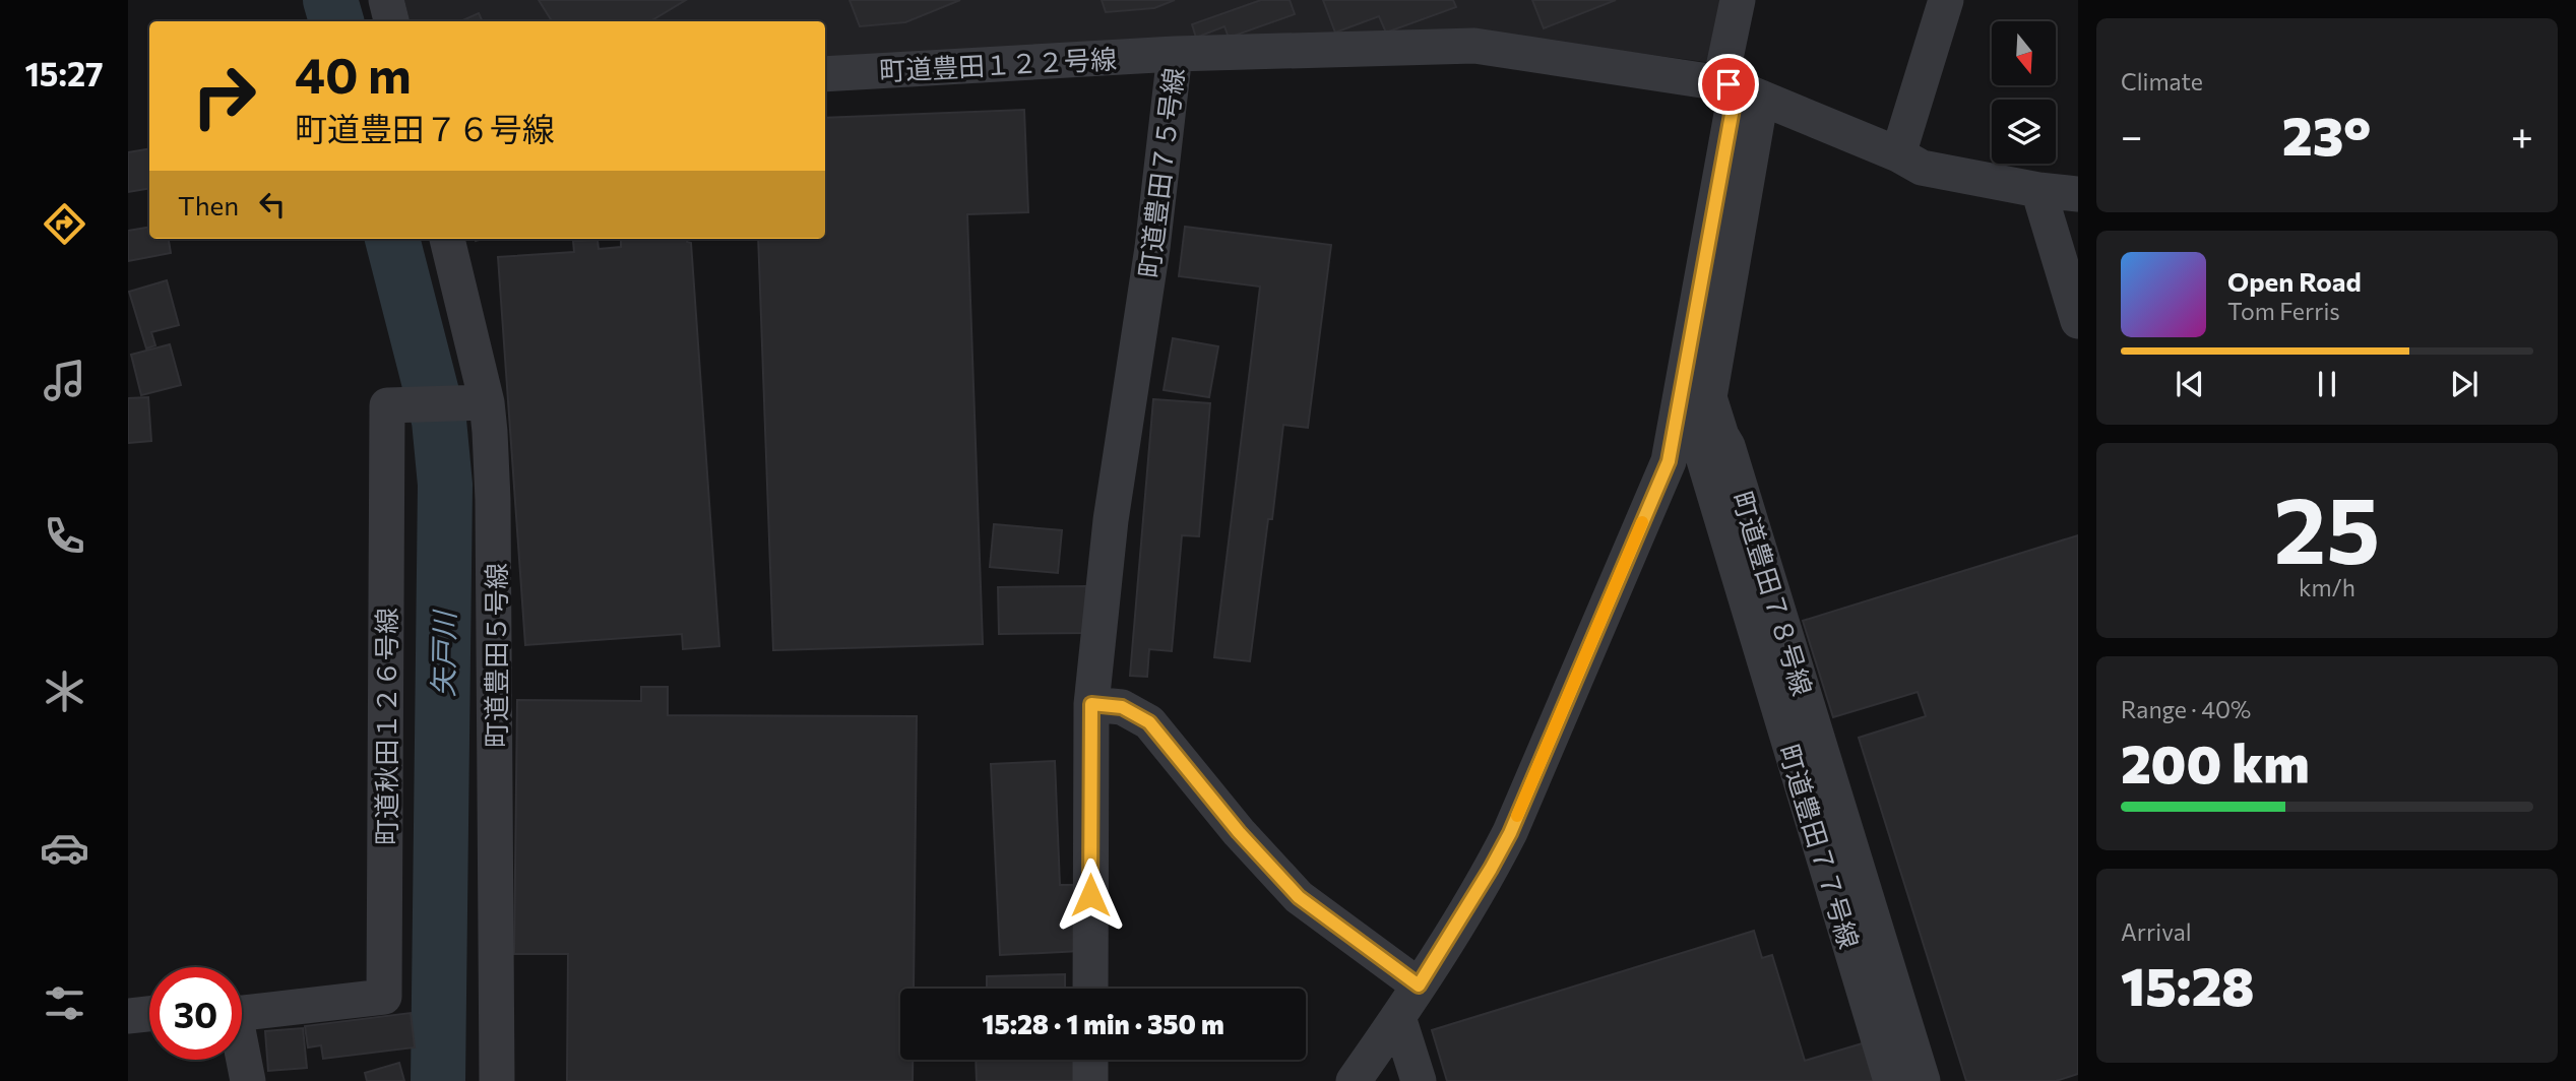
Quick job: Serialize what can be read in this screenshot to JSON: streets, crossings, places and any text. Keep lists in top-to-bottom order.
{
  "streets": {
    "street": [
      "町道豊田１２２号線",
      "町道豊田７５号線",
      "町道豊田７８号線",
      "町道豊田５号線",
      "町道秋田１２６号線",
      "町道豊田７７号線"
    ]
  },
  "crossings": [
    ["町道豊田１２２号線", "町道豊田７５号線"],
    ["町道豊田７５号線", "町道豊田７８号線"],
    ["町道豊田５号線", "町道秋田１２６号線"]
  ],
  "water": ["矢戸川"],
  "north": "bottom",
  "page": {
    "tabs": "15:27",
    "tile": [
      "Climate",
      ["25", "km/h"],
      ["Range · 40%", "200 km"],
      ["Arrival", "15:28"]
    ],
    "turn": ["40 m", "町道豊田７６号線"],
    "heat": ["−", "23°", "+"],
    "then": "Then",
    "song": ["Open Road", "Tom Ferris"],
    "limit": "30",
    "trip": "15:28 · 1 min · 350 m"
  }
}
